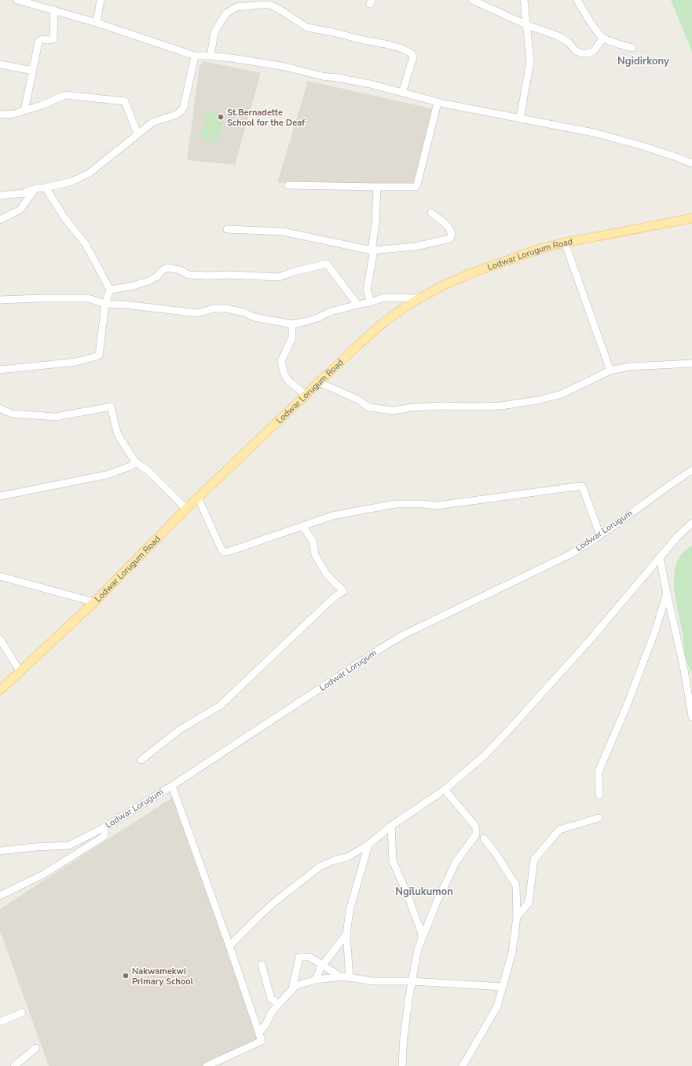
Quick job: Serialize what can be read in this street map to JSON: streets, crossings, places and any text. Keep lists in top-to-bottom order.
{
  "streets": {
    "main road": ["Lodwar Lorugum Road"],
    "street": ["Lodwar Lorugum"]
  },
  "districts": ["Ngidirkony", "Ngilukumon"],
  "places": ["St.Bernadette School for the Deaf", "Nakwamekwi Primary School"]
}
